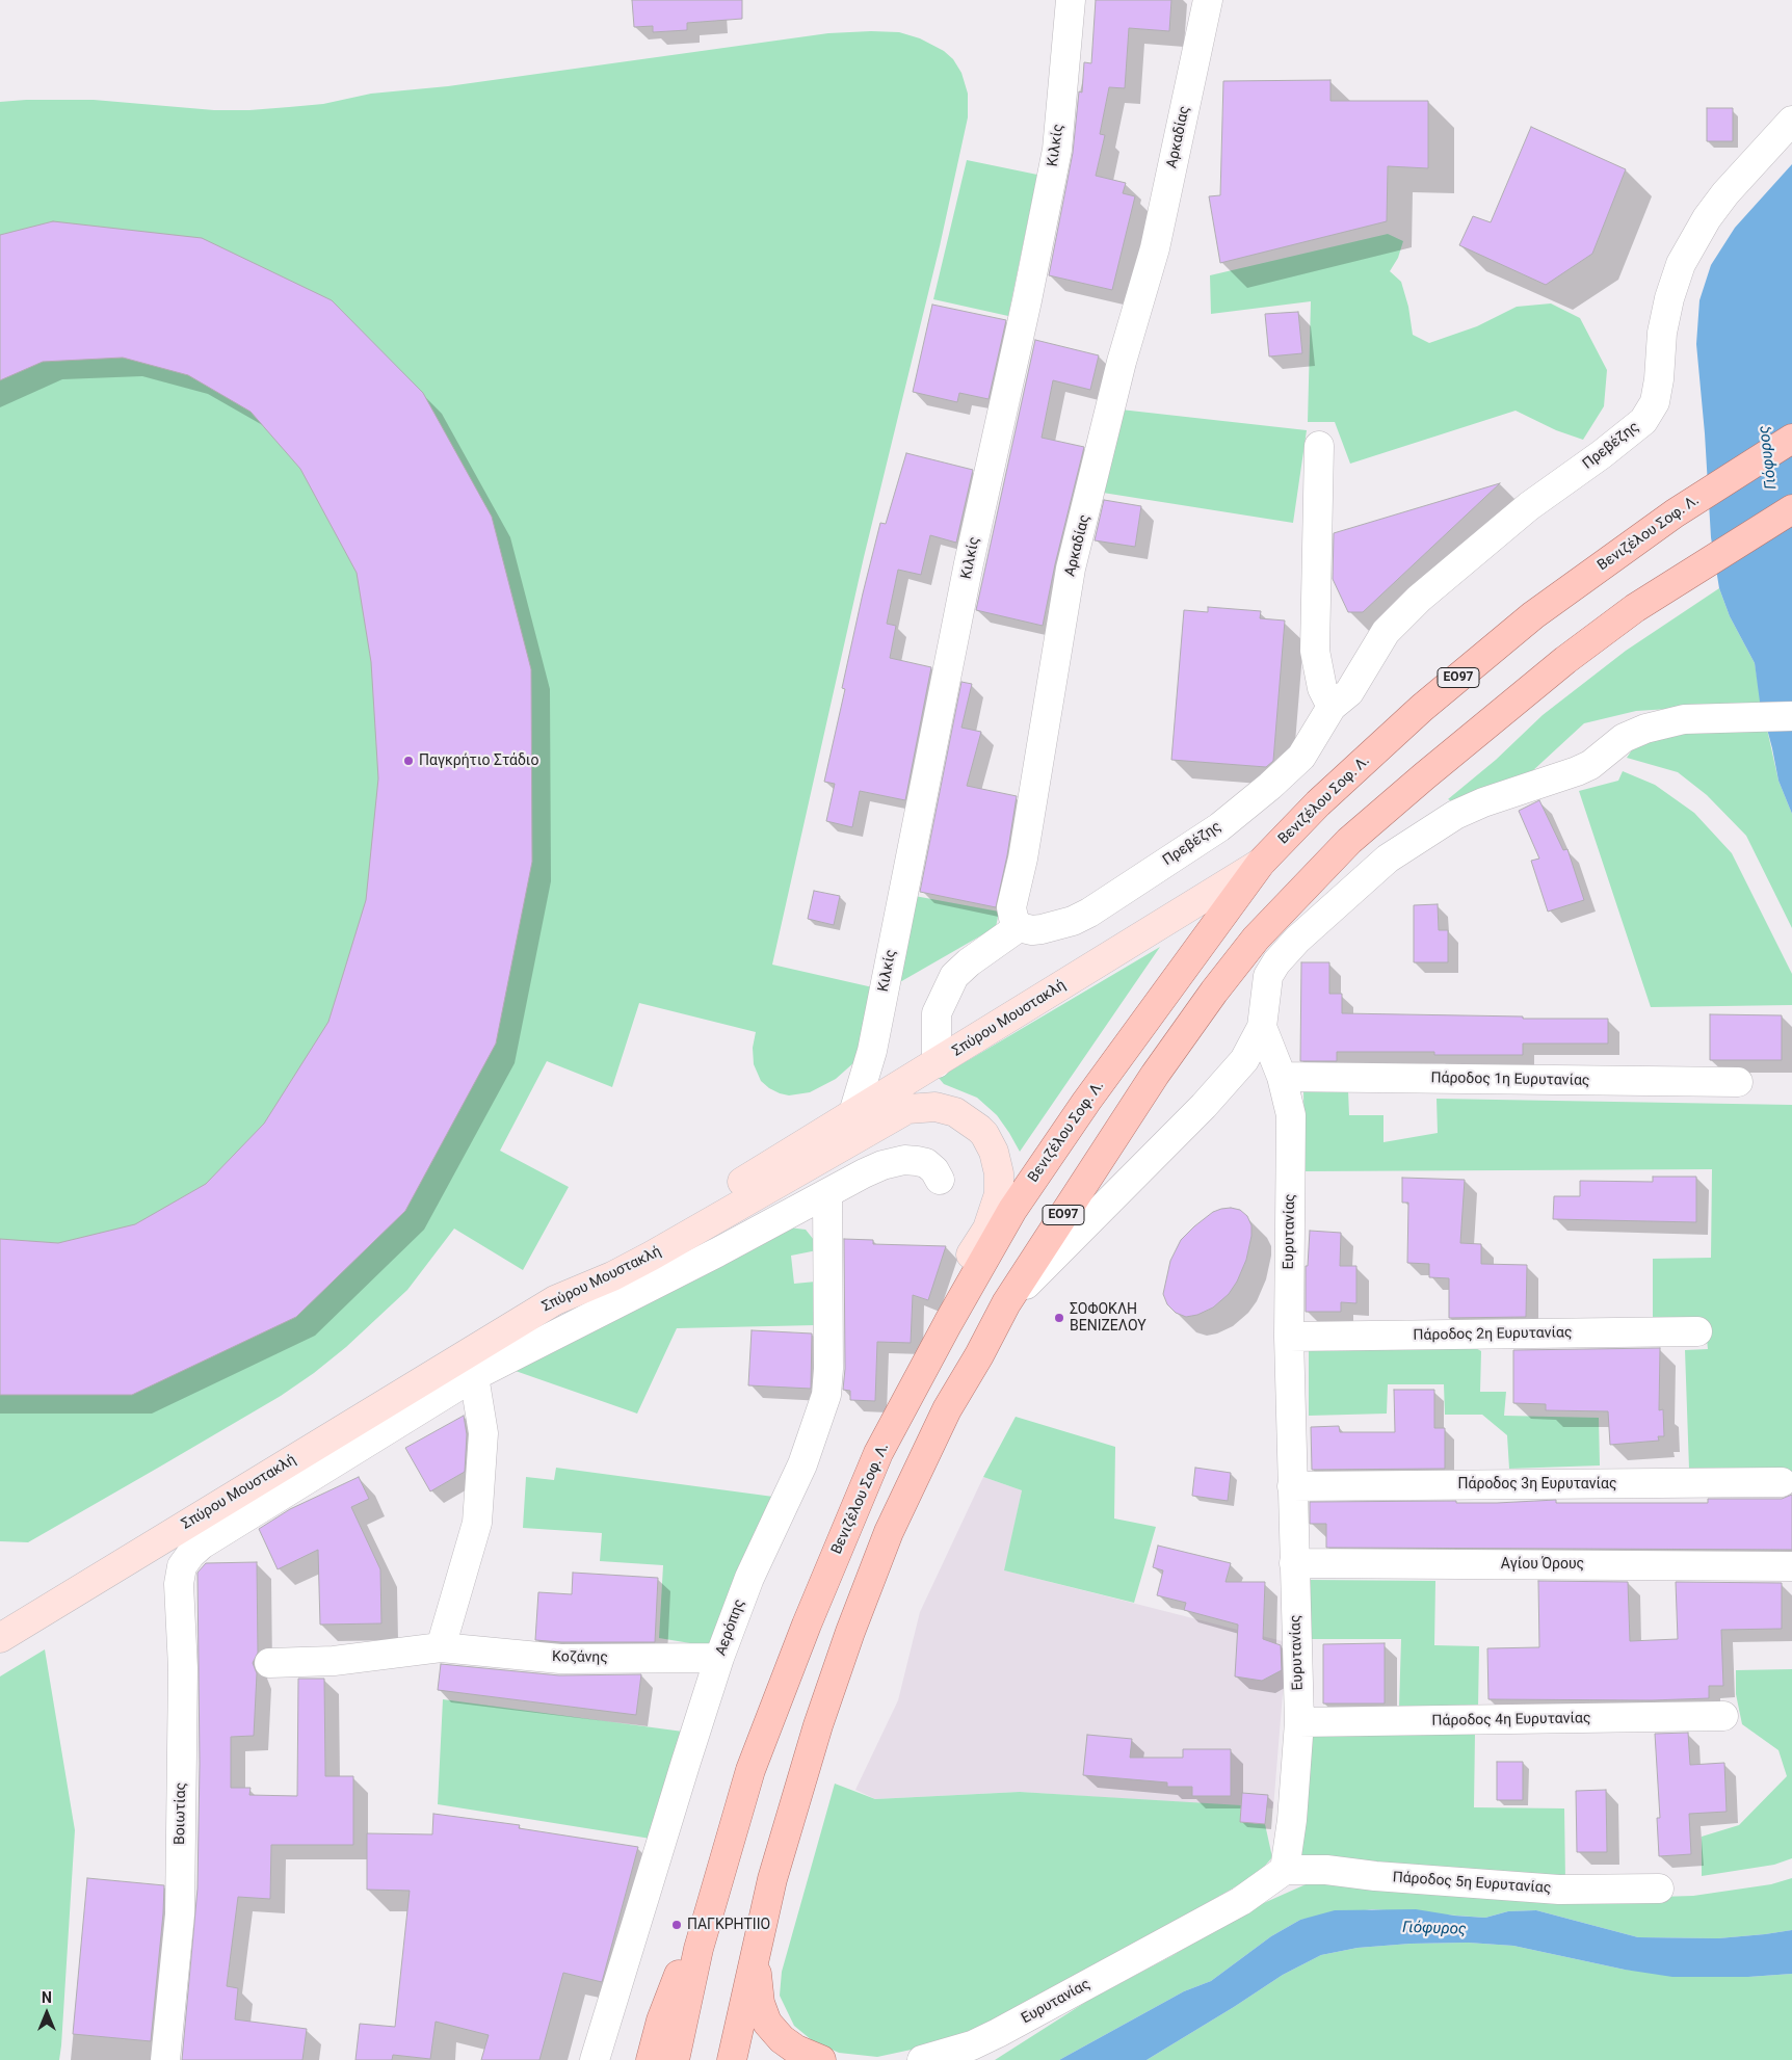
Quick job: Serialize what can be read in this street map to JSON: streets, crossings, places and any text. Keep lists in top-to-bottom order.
{
  "streets": {
    "main road": ["Βενιζέλου Σοφ. Λ.", "ΕΟ97", "Σπύρου Μουστακλή"],
    "street": [
      "Αρκαδίας",
      "Κιλκίς",
      "Πρεβέζης",
      "Πάροδος 1η Ευρυτανίας",
      "Ευρυτανίας",
      "Πάροδος 2η Ευρυτανίας",
      "Πάροδος 3η Ευρυτανίας",
      "Αγίου Όρους",
      "Αερόπης",
      "Κοζάνης",
      "Πάροδος 4η Ευρυτανίας",
      "Βοιωτίας",
      "Πάροδος 5η Ευρυτανίας"
    ]
  },
  "crossings": [
    ["Αρκαδίας", "Πρεβέζης"],
    ["Κιλκίς", "Σπύρου Μουστακλή"],
    ["Βενιζέλου Σοφ. Λ.", "Σπύρου Μουστακλή"],
    ["Σπύρου Μουστακλή", "Αερόπης"],
    ["Σπύρου Μουστακλή", "Βοιωτίας"],
    ["Πάροδος 1η Ευρυτανίας", "Ευρυτανίας"],
    ["Ευρυτανίας", "Πάροδος 2η Ευρυτανίας"],
    ["Ευρυτανίας", "Πάροδος 3η Ευρυτανίας"],
    ["Ευρυτανίας", "Αγίου Όρους"],
    ["Ευρυτανίας", "Πάροδος 4η Ευρυτανίας"],
    ["Ευρυτανίας", "Πάροδος 5η Ευρυτανίας"],
    ["Αερόπης", "Κοζάνης"]
  ],
  "water": ["Γιόφυρος"],
  "places": ["Παγκρήτιο Στάδιο", "ΣΟΦΟΚΛΗ ΒΕΝΙΖΕΛΟΥ", "ΠΑΓΚΡΗΤΙΙΟ"],
  "north": "top"
}
